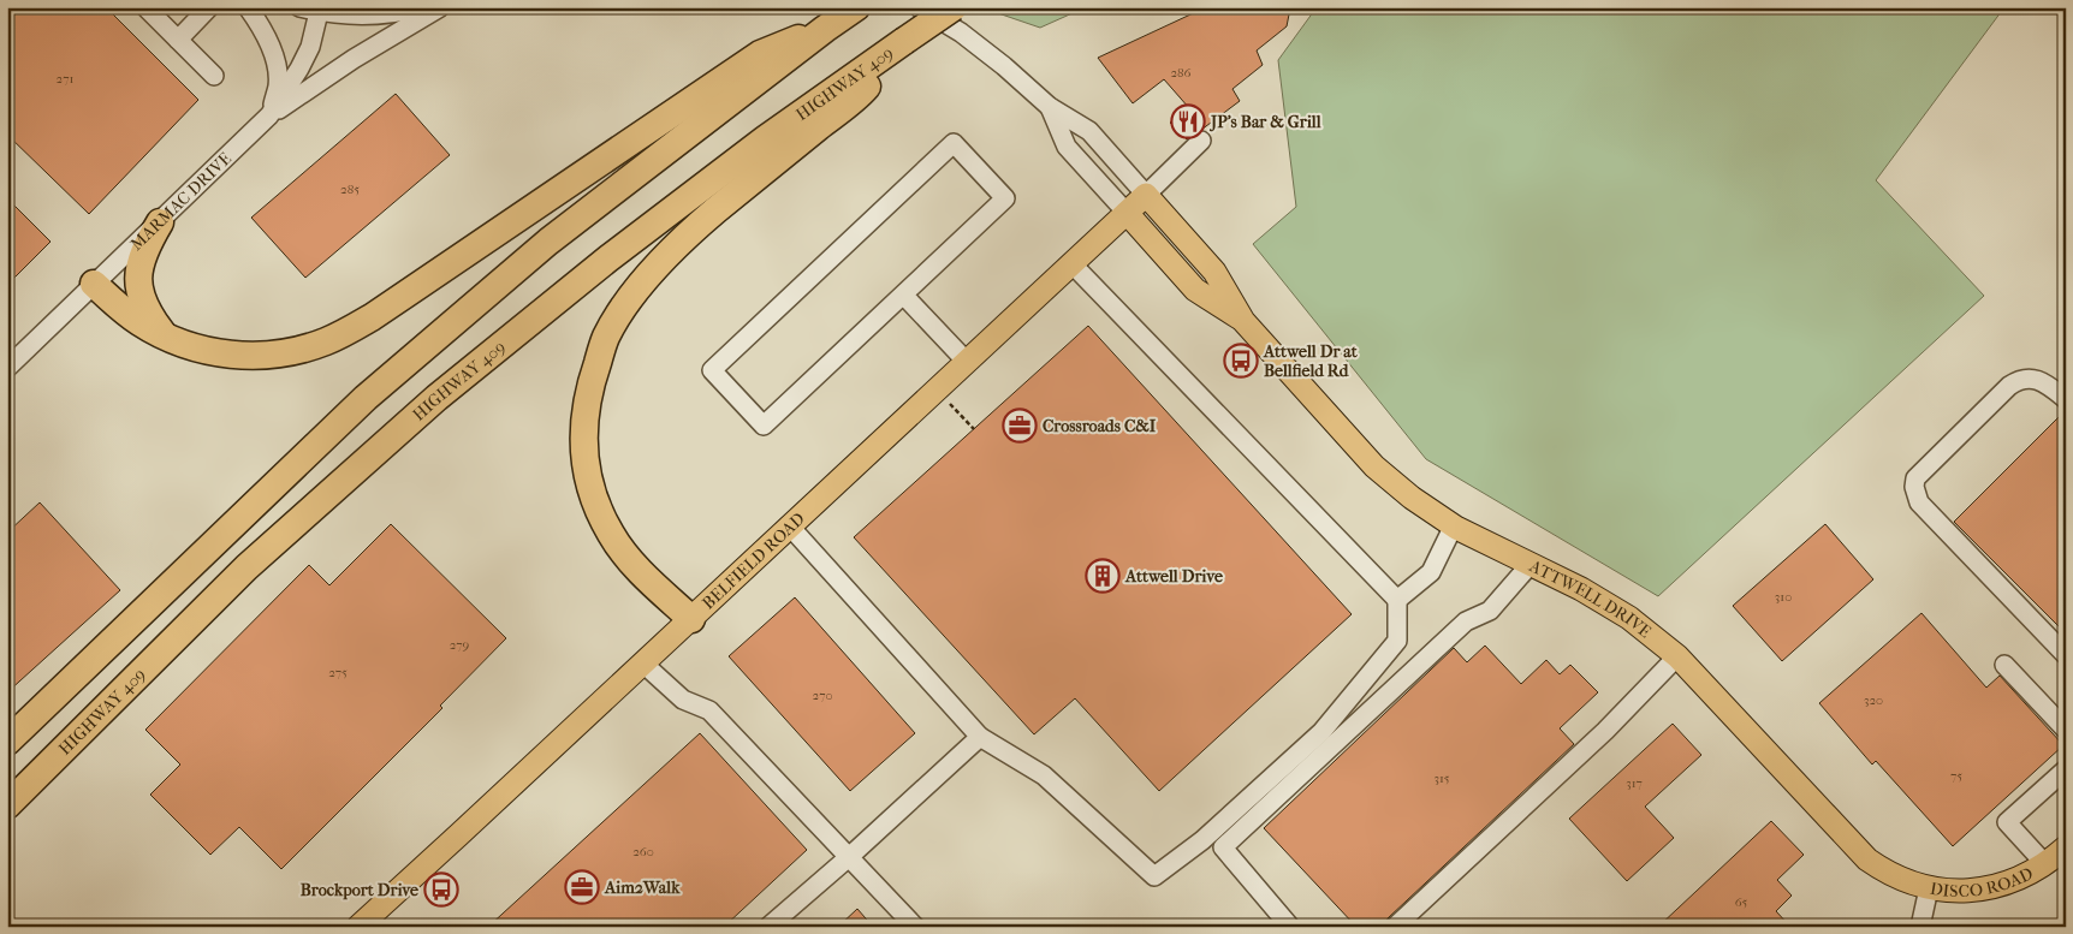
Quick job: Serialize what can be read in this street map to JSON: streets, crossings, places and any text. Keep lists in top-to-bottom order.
{
  "streets": {
    "highway": ["HIGHWAY 409"],
    "main road": ["BELFIELD ROAD", "ATTWELL DRIVE", "DISCO ROAD"],
    "street": ["MARMAC DRIVE"]
  },
  "crossings": [
    ["BELFIELD ROAD", "ATTWELL DRIVE"],
    ["ATTWELL DRIVE", "DISCO ROAD"]
  ],
  "places": {
    "restaurant": ["JP's Bar & Grill"],
    "bus stop": ["Attwell Dr at Bellfield Rd", "Brockport Drive"],
    "office": ["Crossroads C&I", "Aim2Walk"],
    "building": ["Attwell Drive"]
  },
  "house_numbers": [
    "286",
    "271",
    "285",
    "310",
    "279",
    "275",
    "270",
    "320",
    "75",
    "315",
    "317",
    "260",
    "65"
  ]
}
